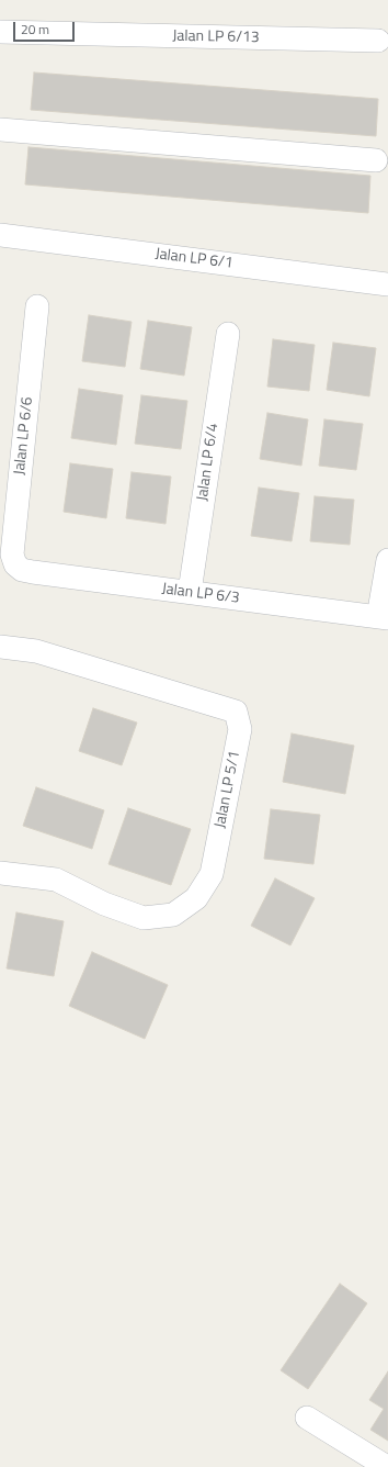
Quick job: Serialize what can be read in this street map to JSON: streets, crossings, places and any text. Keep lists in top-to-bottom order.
{
  "streets": {
    "street": [
      "Jalan LP 6/13",
      "Jalan LP 6/1",
      "Jalan LP 6/6",
      "Jalan LP 6/4",
      "Jalan LP 6/3",
      "Jalan LP 5/1"
    ]
  },
  "crossings": [
    ["Jalan LP 6/6", "Jalan LP 6/3"],
    ["Jalan LP 6/4", "Jalan LP 6/3"]
  ],
  "scale_bar": "20 m"
}
